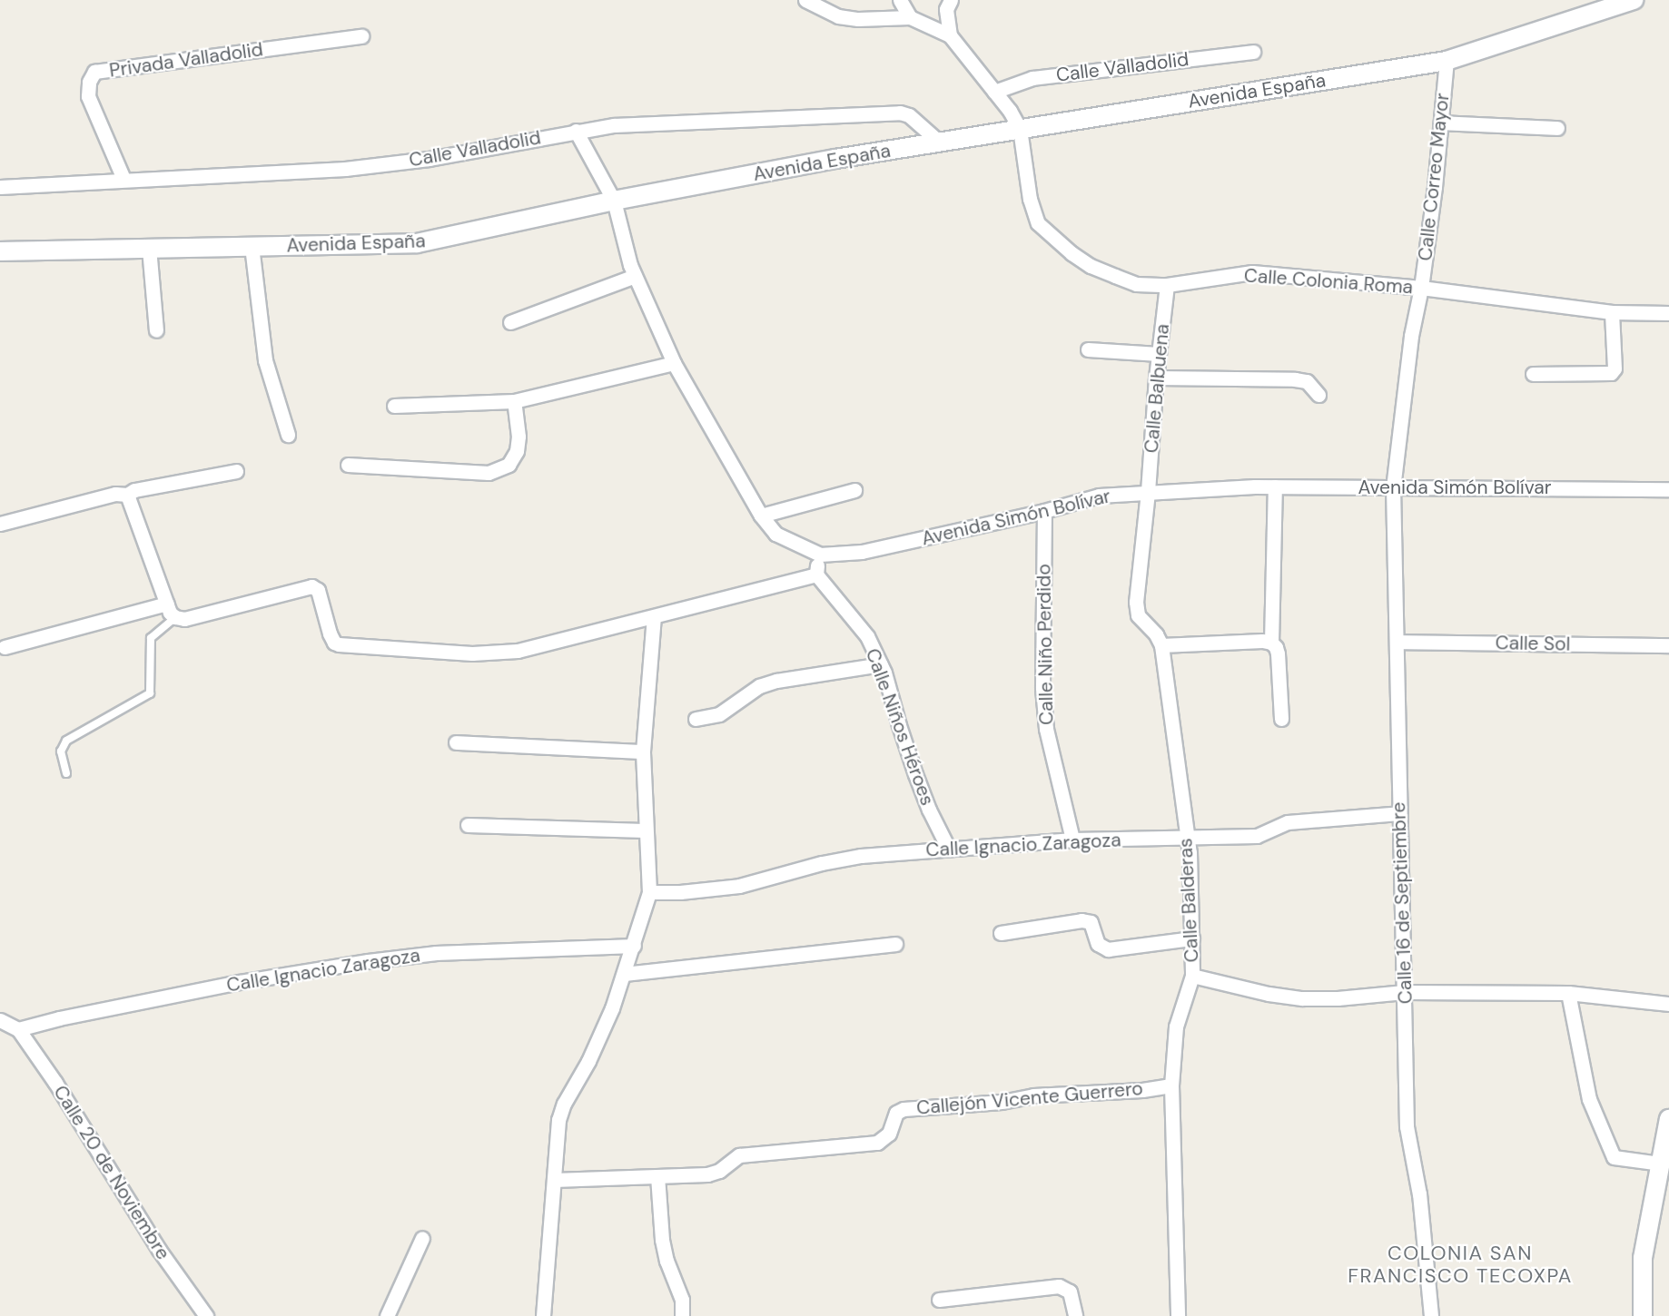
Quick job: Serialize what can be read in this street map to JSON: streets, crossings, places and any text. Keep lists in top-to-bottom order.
{
  "streets": {
    "street": [
      "Privada Valladolid",
      "Calle Valladolid",
      "Avenida España",
      "Calle Correo Mayor",
      "Calle Colonia Roma",
      "Calle Balbuena",
      "Avenida Simón Bolívar",
      "Calle Sol",
      "Calle Niño Perdido",
      "Calle Niños Héroes",
      "Calle Ignacio Zaragoza",
      "Calle Balderas",
      "Calle 16 de Septiembre",
      "Callejón Vicente Guerrero",
      "Calle 20 de Noviembre"
    ]
  },
  "crossings": [
    ["Privada Valladolid", "Calle Valladolid"],
    ["Calle Valladolid", "Avenida España"],
    ["Avenida España", "Calle Correo Mayor"],
    ["Avenida España", "Calle Colonia Roma"],
    ["Calle Correo Mayor", "Calle Colonia Roma"],
    ["Calle Correo Mayor", "Avenida Simón Bolívar"],
    ["Calle Correo Mayor", "Calle 16 de Septiembre"],
    ["Calle Colonia Roma", "Calle Balbuena"],
    ["Calle Balbuena", "Avenida Simón Bolívar"],
    ["Calle Balbuena", "Calle Balderas"],
    ["Avenida Simón Bolívar", "Calle Niño Perdido"],
    ["Avenida Simón Bolívar", "Calle Balderas"],
    ["Avenida Simón Bolívar", "Calle 16 de Septiembre"],
    ["Calle Sol", "Calle 16 de Septiembre"],
    ["Calle Niño Perdido", "Calle Ignacio Zaragoza"],
    ["Calle Niños Héroes", "Calle Ignacio Zaragoza"],
    ["Calle Ignacio Zaragoza", "Calle Balderas"],
    ["Calle Ignacio Zaragoza", "Calle 16 de Septiembre"],
    ["Calle Ignacio Zaragoza", "Calle 20 de Noviembre"],
    ["Calle Balderas", "Callejón Vicente Guerrero"]
  ],
  "districts": ["COLONIA SAN FRANCISCO TECOXPA"]
}
